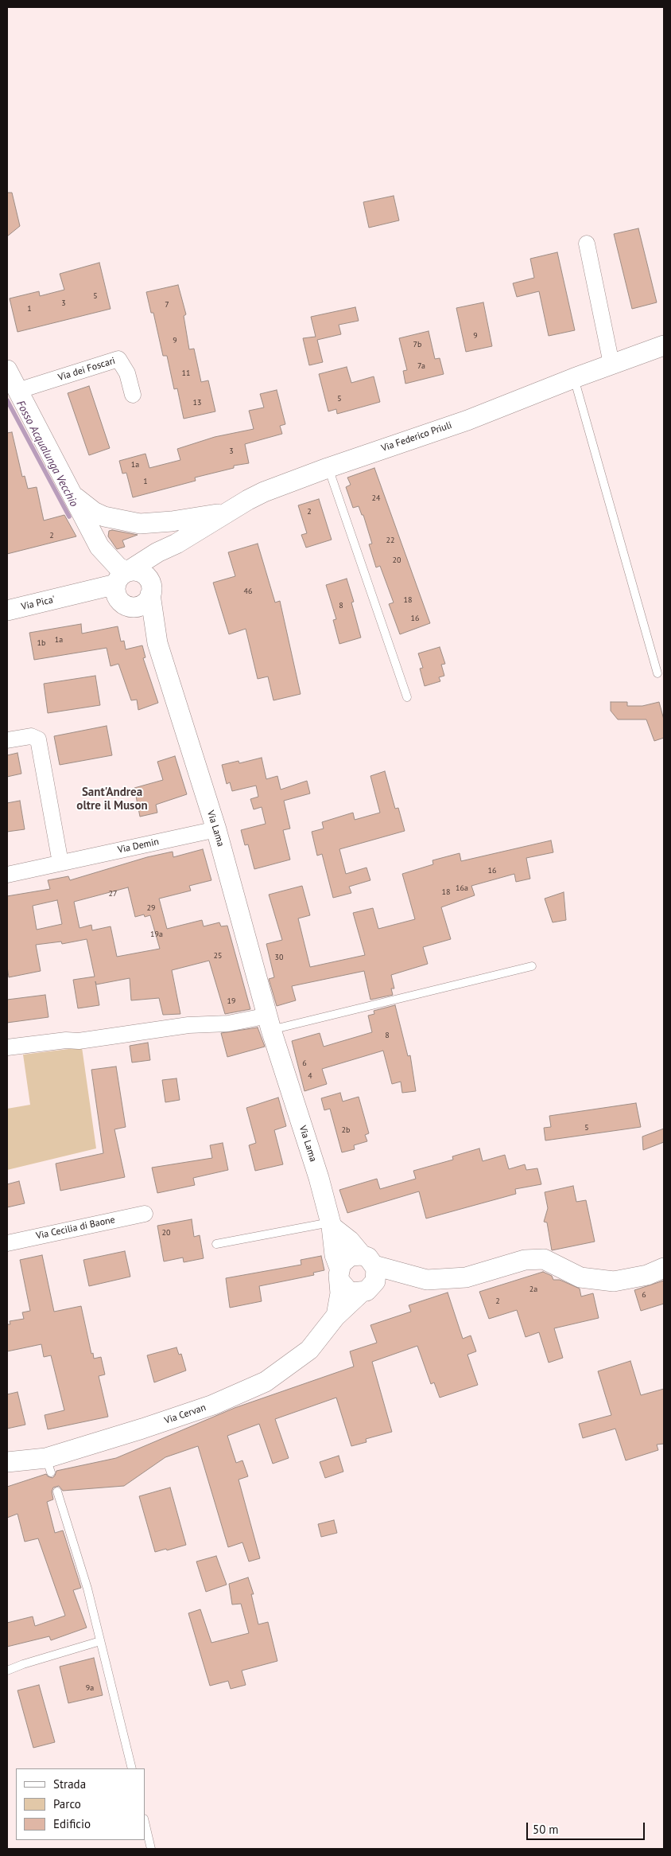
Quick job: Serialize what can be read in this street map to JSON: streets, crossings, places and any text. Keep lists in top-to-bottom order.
{
  "streets": {
    "street": [
      "Via dei Foscari",
      "Via Federico Priuli",
      "Via Pica'",
      "Via Lama",
      "Via Demin",
      "Via Cecilia di Baone",
      "Via Cervan"
    ]
  },
  "crossings": [
    ["Via Federico Priuli", "Via Pica'"],
    ["Via Federico Priuli", "Via Lama"],
    ["Via Pica'", "Via Lama"],
    ["Via Lama", "Via Demin"],
    ["Via Lama", "Via Cervan"]
  ],
  "districts": ["Sant'Andrea oltre il Muson"],
  "water": ["Fosso Acqualunga Vecchio"],
  "house_numbers": [
    "5",
    "3",
    "7",
    "1",
    "9",
    "9",
    "7b",
    "7a",
    "11",
    "5",
    "13",
    "3",
    "1a",
    "1",
    "24",
    "2",
    "2",
    "22",
    "20",
    "46",
    "18",
    "8",
    "16",
    "1a",
    "1b",
    "16",
    "16a",
    "18",
    "27",
    "29",
    "19a",
    "25",
    "30",
    "19",
    "8",
    "6",
    "4",
    "5",
    "2b",
    "20",
    "2a",
    "6",
    "2",
    "9a"
  ],
  "legend": ["Strada", "Parco", "Edificio"],
  "scale_bar": "50 m"
}
